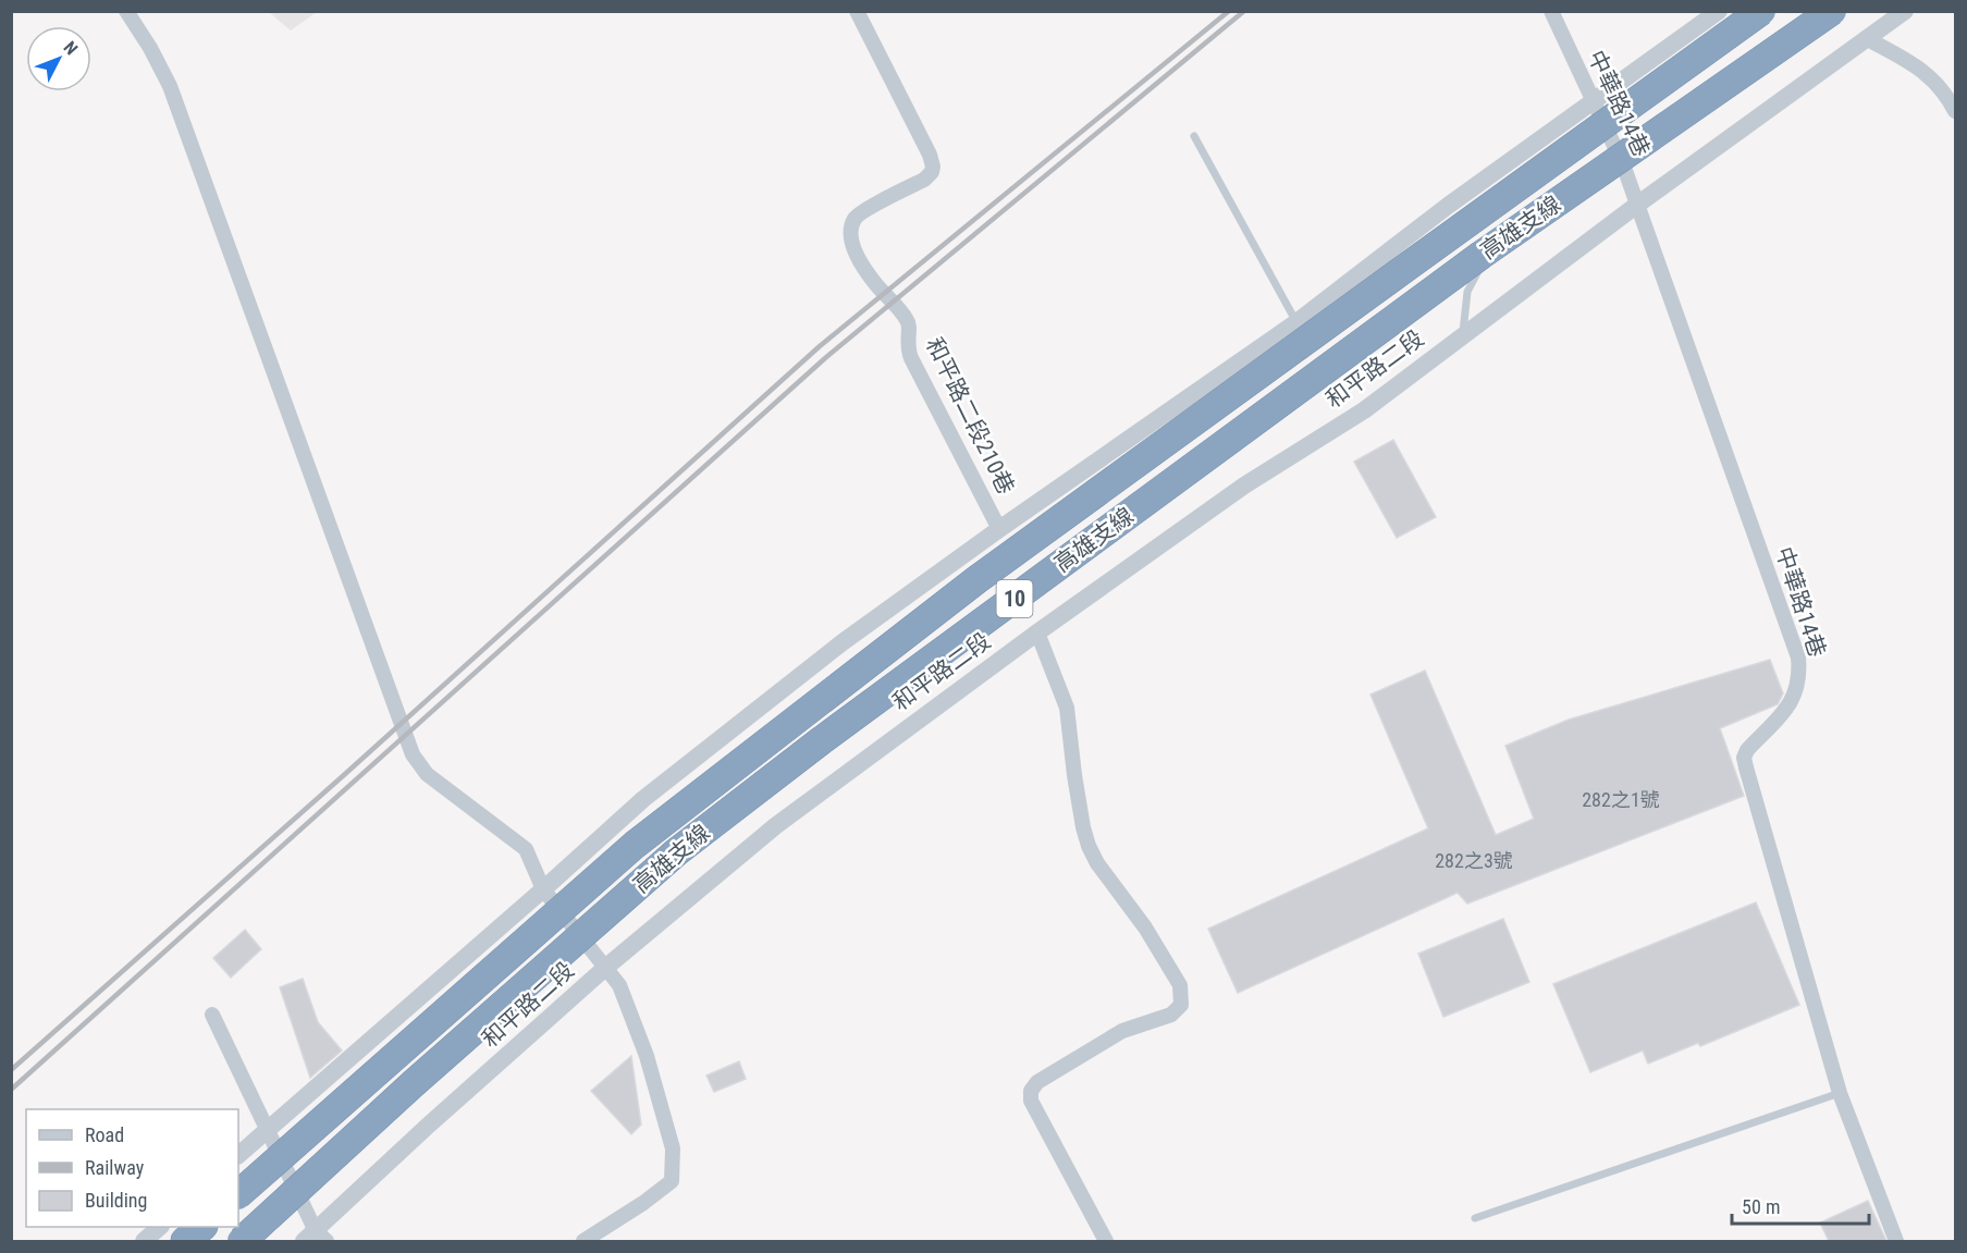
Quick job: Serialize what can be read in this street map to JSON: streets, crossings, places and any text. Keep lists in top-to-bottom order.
{
  "streets": {
    "highway": ["高雄支線", "10"],
    "street": ["中華路14巷", "和平路二段", "和平路二段210巷"]
  },
  "crossings": [
    ["中華路14巷", "和平路二段"]
  ],
  "house_numbers": ["282之1號", "282之3號"],
  "legend": ["Road", "Railway", "Building"],
  "scale_bar": "50 m",
  "north": "top right"
}
